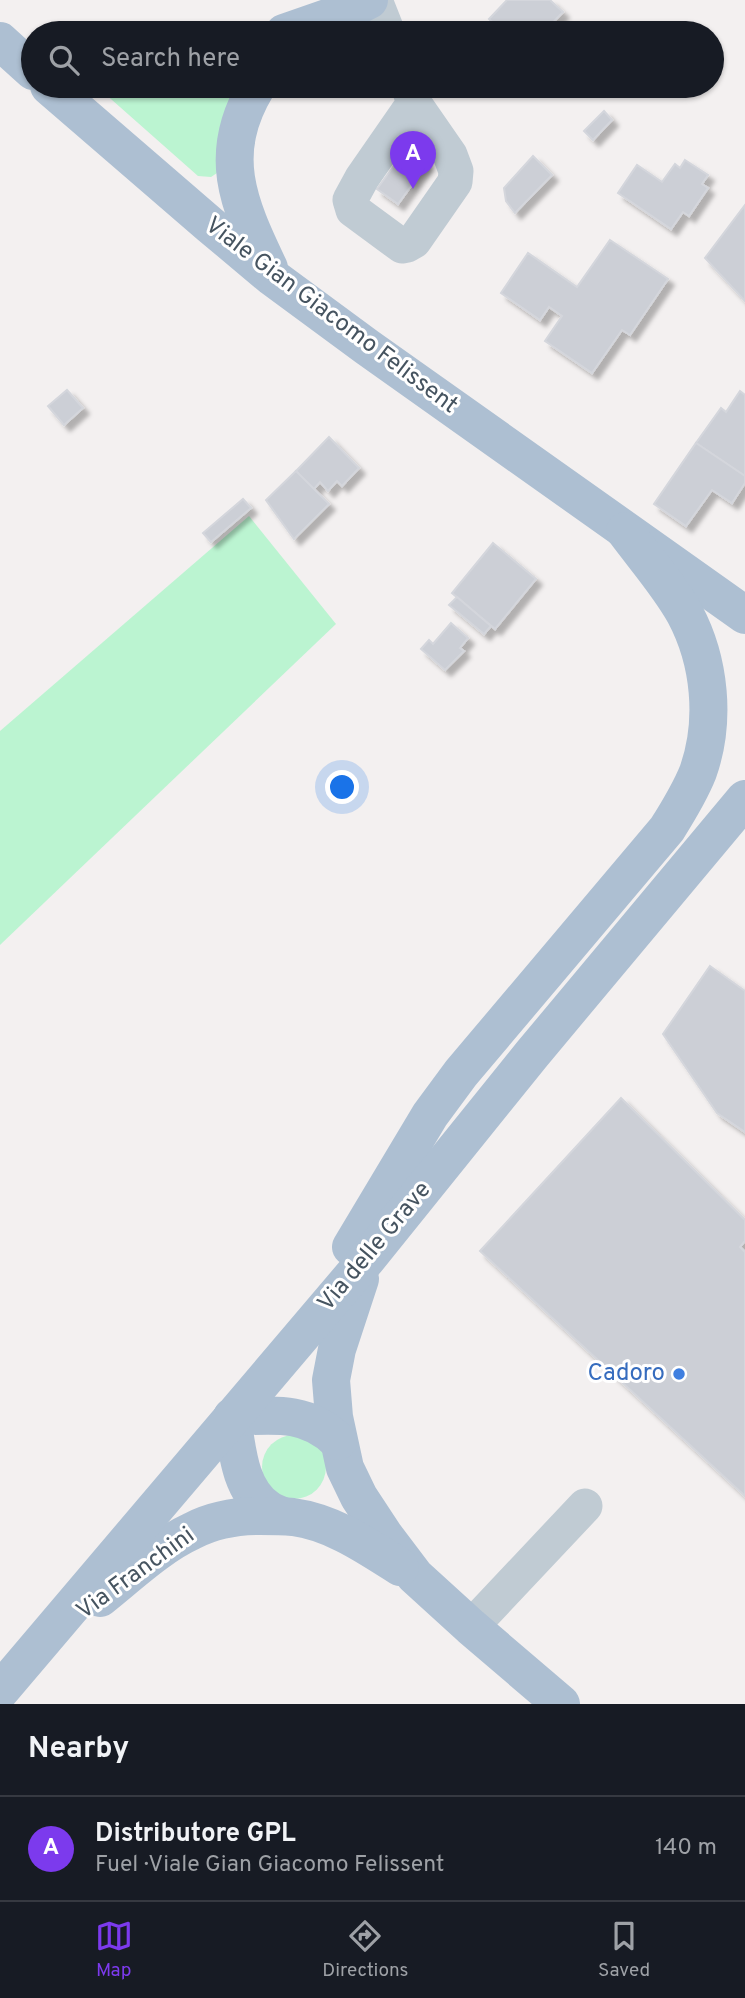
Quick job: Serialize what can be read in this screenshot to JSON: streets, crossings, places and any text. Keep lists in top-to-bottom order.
{
  "streets": {
    "main road": ["Viale Gian Giacomo Felissent", "Via delle Grave", "Via Franchini"]
  },
  "crossings": [
    ["Via delle Grave", "Via Franchini"]
  ],
  "places": ["Cadoro"],
  "page": {
    "search": "Search here",
    "pins": "A",
    "heading": "Nearby",
    "list": [
      {
        "mark": "A",
        "name": "Distributore GPL",
        "note": "Fuel · Viale Gian Giacomo Felissent",
        "value": "140 m"
      }
    ],
    "nav": ["Map", "Directions", "Saved"]
  }
}
